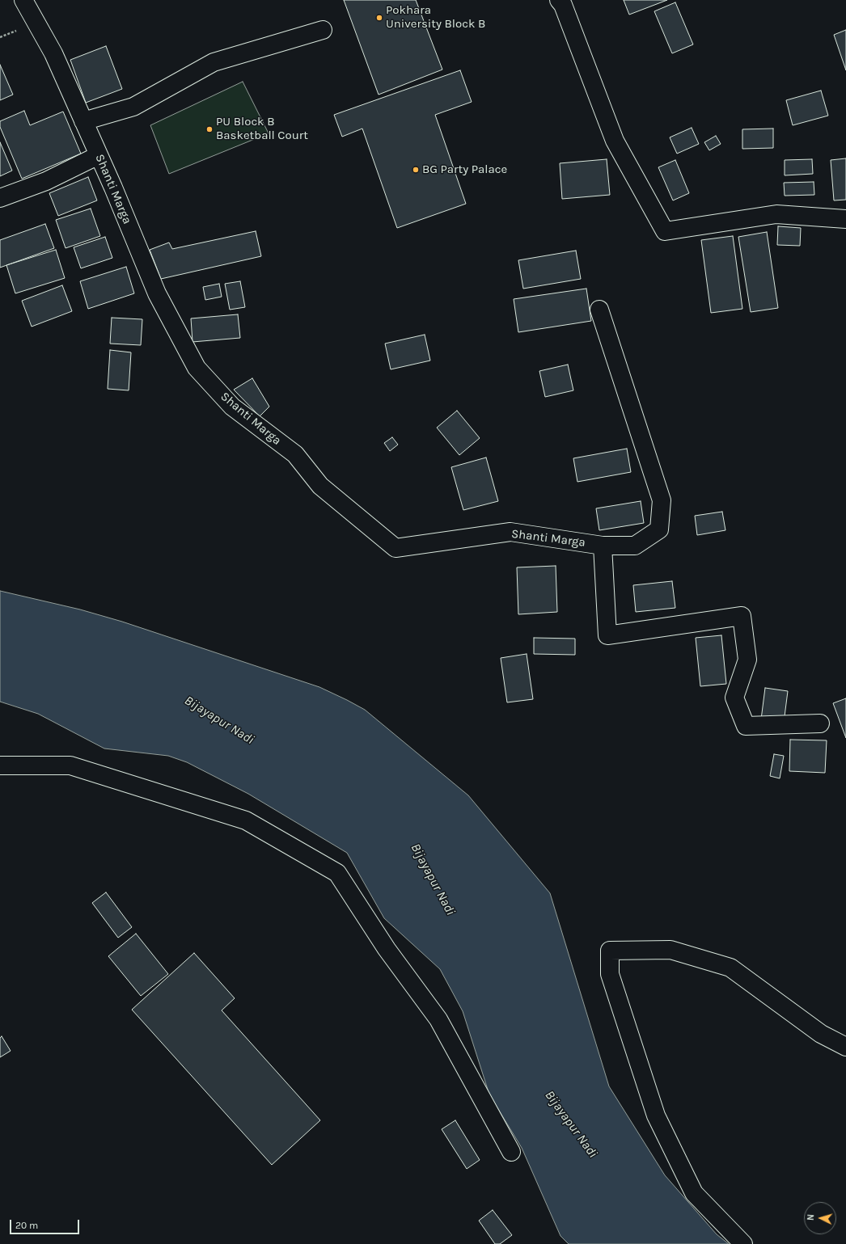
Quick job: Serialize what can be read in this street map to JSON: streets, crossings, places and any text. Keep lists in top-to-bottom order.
{
  "streets": {
    "street": ["Shanti Marga"]
  },
  "water": ["Bijayapur Nadi"],
  "places": ["Pokhara University Block B", "PU Block B Basketball Court", "BG Party Palace"],
  "scale_bar": "20 m",
  "north": "left"
}
